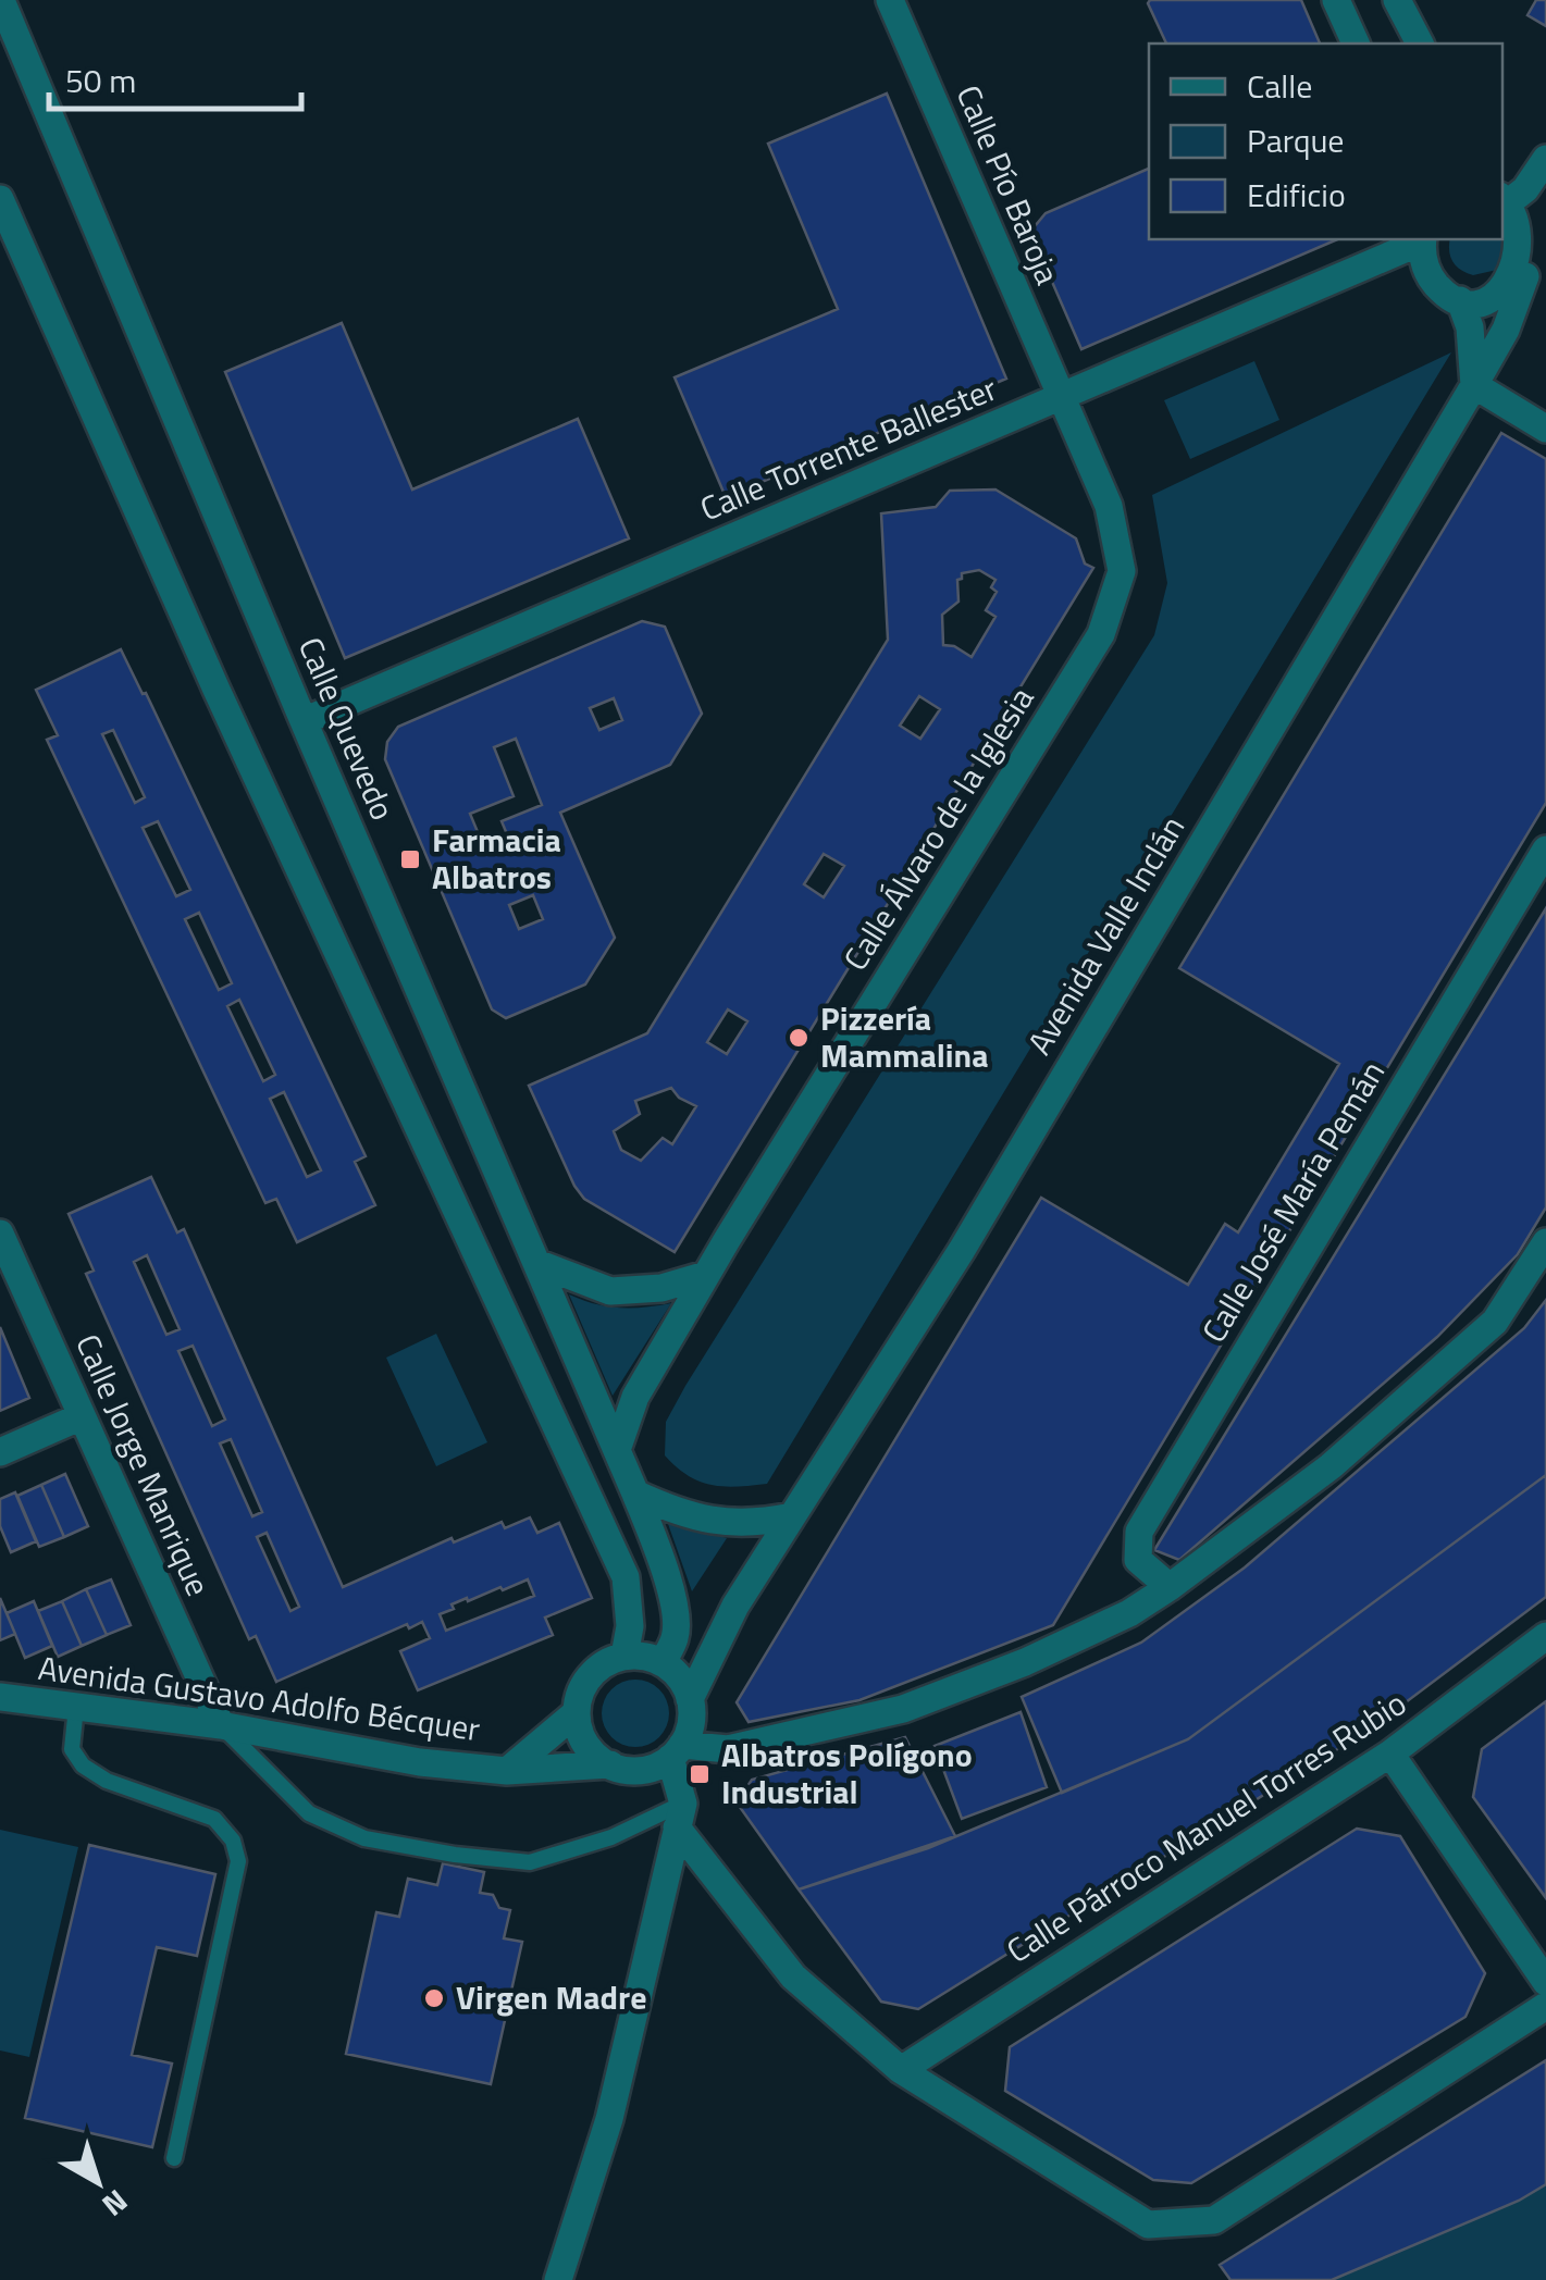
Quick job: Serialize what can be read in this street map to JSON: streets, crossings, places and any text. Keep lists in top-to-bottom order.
{
  "streets": {
    "street": [
      "Calle Pío Baroja",
      "Calle Torrente Ballester",
      "Calle Quevedo",
      "Calle Álvaro de la Iglesia",
      "Avenida Valle Inclán",
      "Calle José María Pemán",
      "Calle Jorge Manrique",
      "Avenida Gustavo Adolfo Bécquer",
      "Calle Párroco Manuel Torres Rubio"
    ]
  },
  "crossings": [
    ["Calle Pío Baroja", "Calle Torrente Ballester"],
    ["Calle Pío Baroja", "Calle Álvaro de la Iglesia"],
    ["Calle Torrente Ballester", "Calle Quevedo"],
    ["Calle Torrente Ballester", "Calle Álvaro de la Iglesia"],
    ["Calle Quevedo", "Calle Álvaro de la Iglesia"],
    ["Calle Quevedo", "Avenida Valle Inclán"],
    ["Calle Quevedo", "Avenida Gustavo Adolfo Bécquer"],
    ["Avenida Valle Inclán", "Avenida Gustavo Adolfo Bécquer"],
    ["Calle Jorge Manrique", "Avenida Gustavo Adolfo Bécquer"]
  ],
  "places": {
    "transit": ["Farmacia Albatros", "Albatros Polígono Industrial"],
    "other": ["Pizzería Mammalina", "Virgen Madre"]
  },
  "legend": ["Calle", "Parque", "Edificio"],
  "scale_bar": "50 m",
  "north": "bottom right"
}
